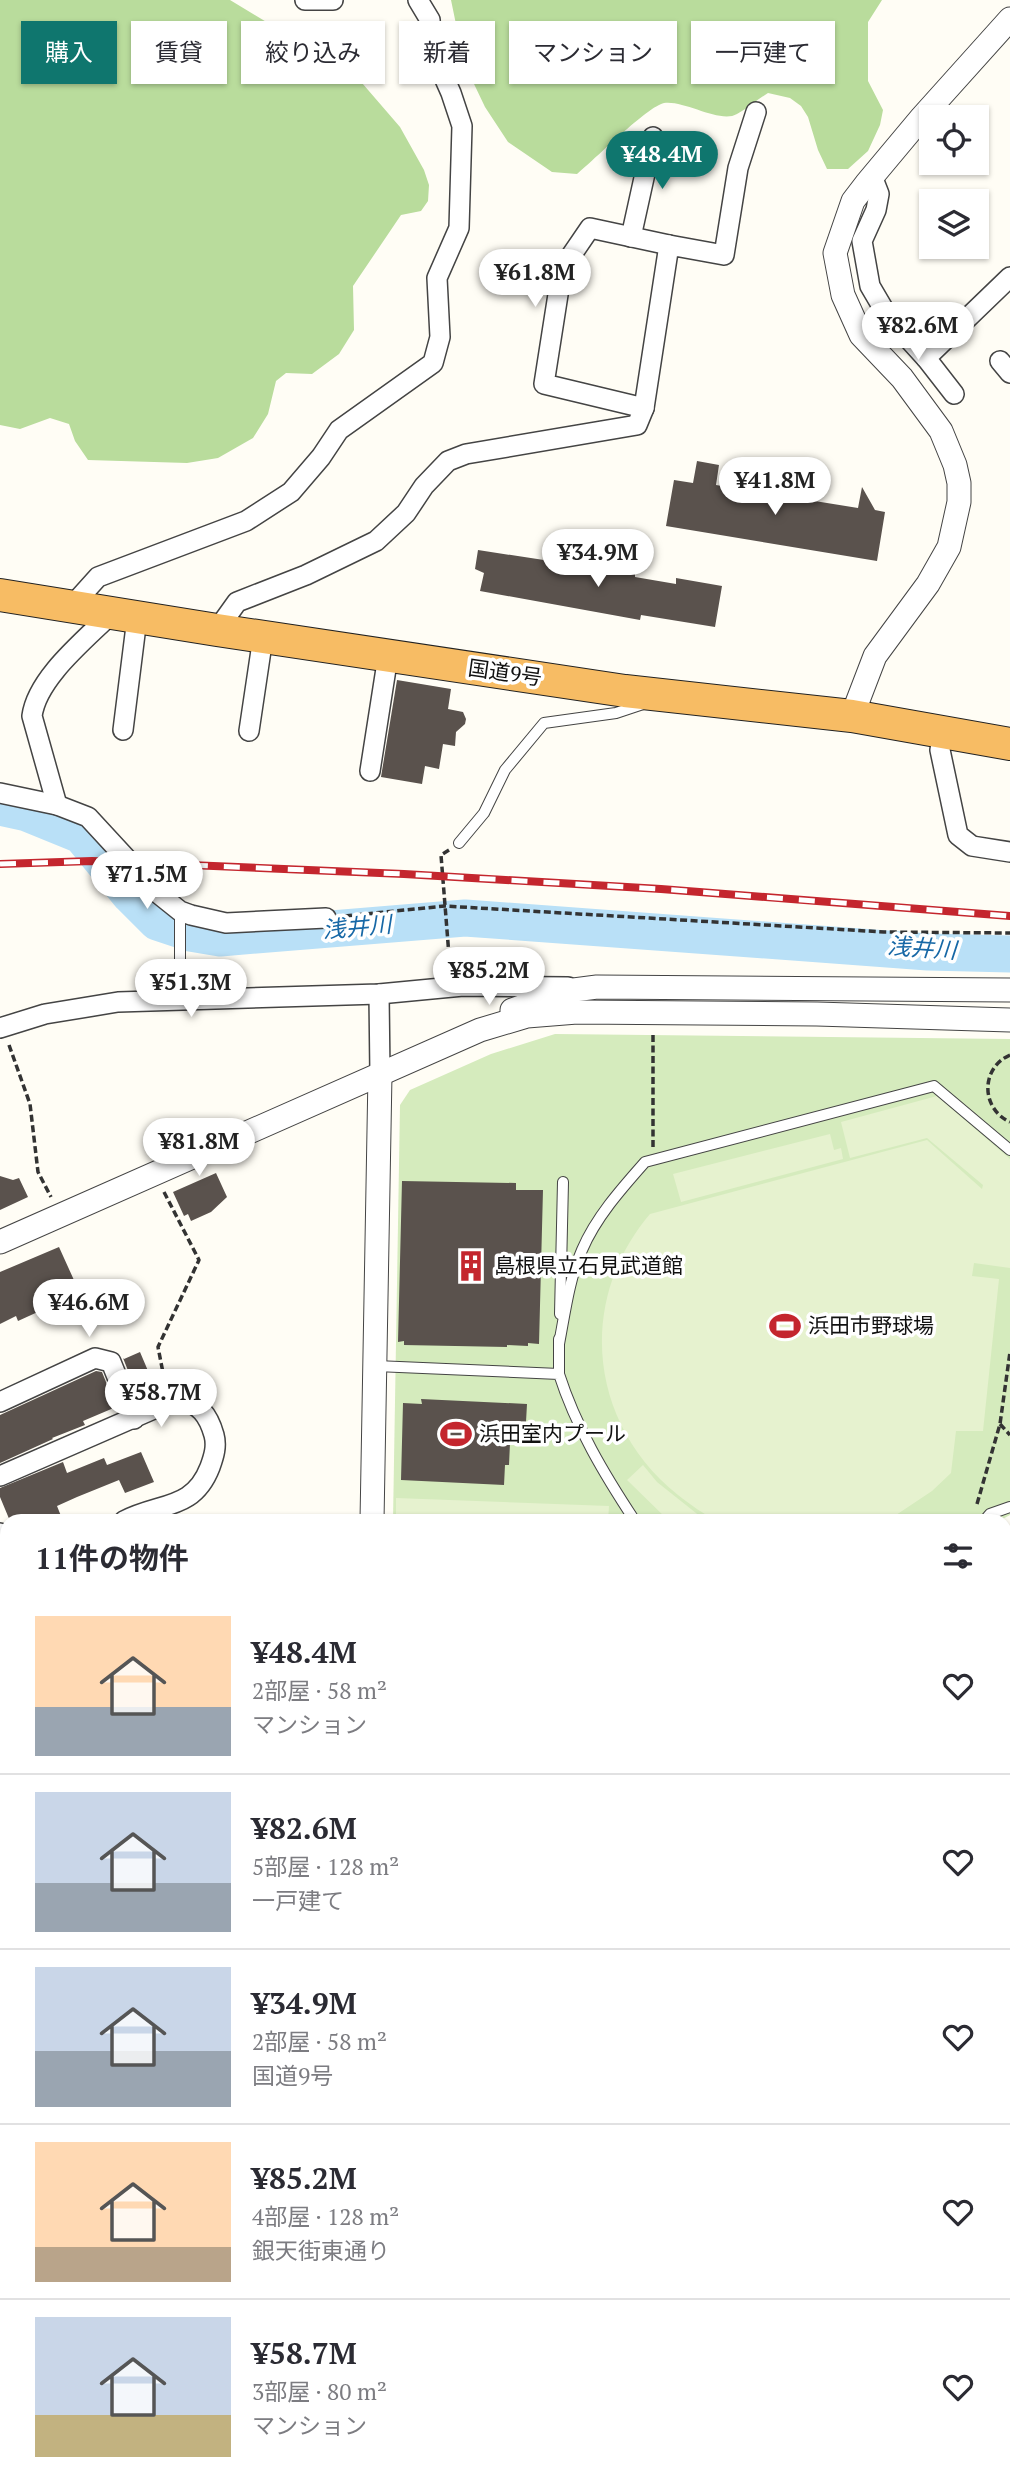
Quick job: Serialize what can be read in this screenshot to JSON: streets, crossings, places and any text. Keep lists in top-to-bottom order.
{
  "streets": {
    "highway": ["国道9号"]
  },
  "water": ["浅井川"],
  "places": {
    "building": ["島根県立石見武道館"],
    "sports": ["浜田市野球場", "浜田室内プール"]
  },
  "page": {
    "chip": [
      "購入",
      "賃貸",
      "絞り込み",
      "新着",
      "マンション",
      "一戸建て"
    ],
    "price": [
      "¥48.4M",
      "¥61.8M",
      "¥82.6M",
      "¥41.8M",
      "¥34.9M",
      "¥71.5M",
      "¥85.2M",
      "¥51.3M",
      "¥81.8M",
      "¥46.6M",
      "¥58.7M"
    ],
    "heading": "11件の物件",
    "list": [
      {
        "name": "¥48.4M",
        "note": "2部屋 · 58 m² · マンション"
      },
      {
        "name": "¥82.6M",
        "note": "5部屋 · 128 m² · 一戸建て"
      },
      {
        "name": "¥34.9M",
        "note": "2部屋 · 58 m² · 国道9号"
      },
      {
        "name": "¥85.2M",
        "note": "4部屋 · 128 m² · 銀天街東通り"
      },
      {
        "name": "¥58.7M",
        "note": "3部屋 · 80 m² · マンション"
      }
    ]
  }
}
